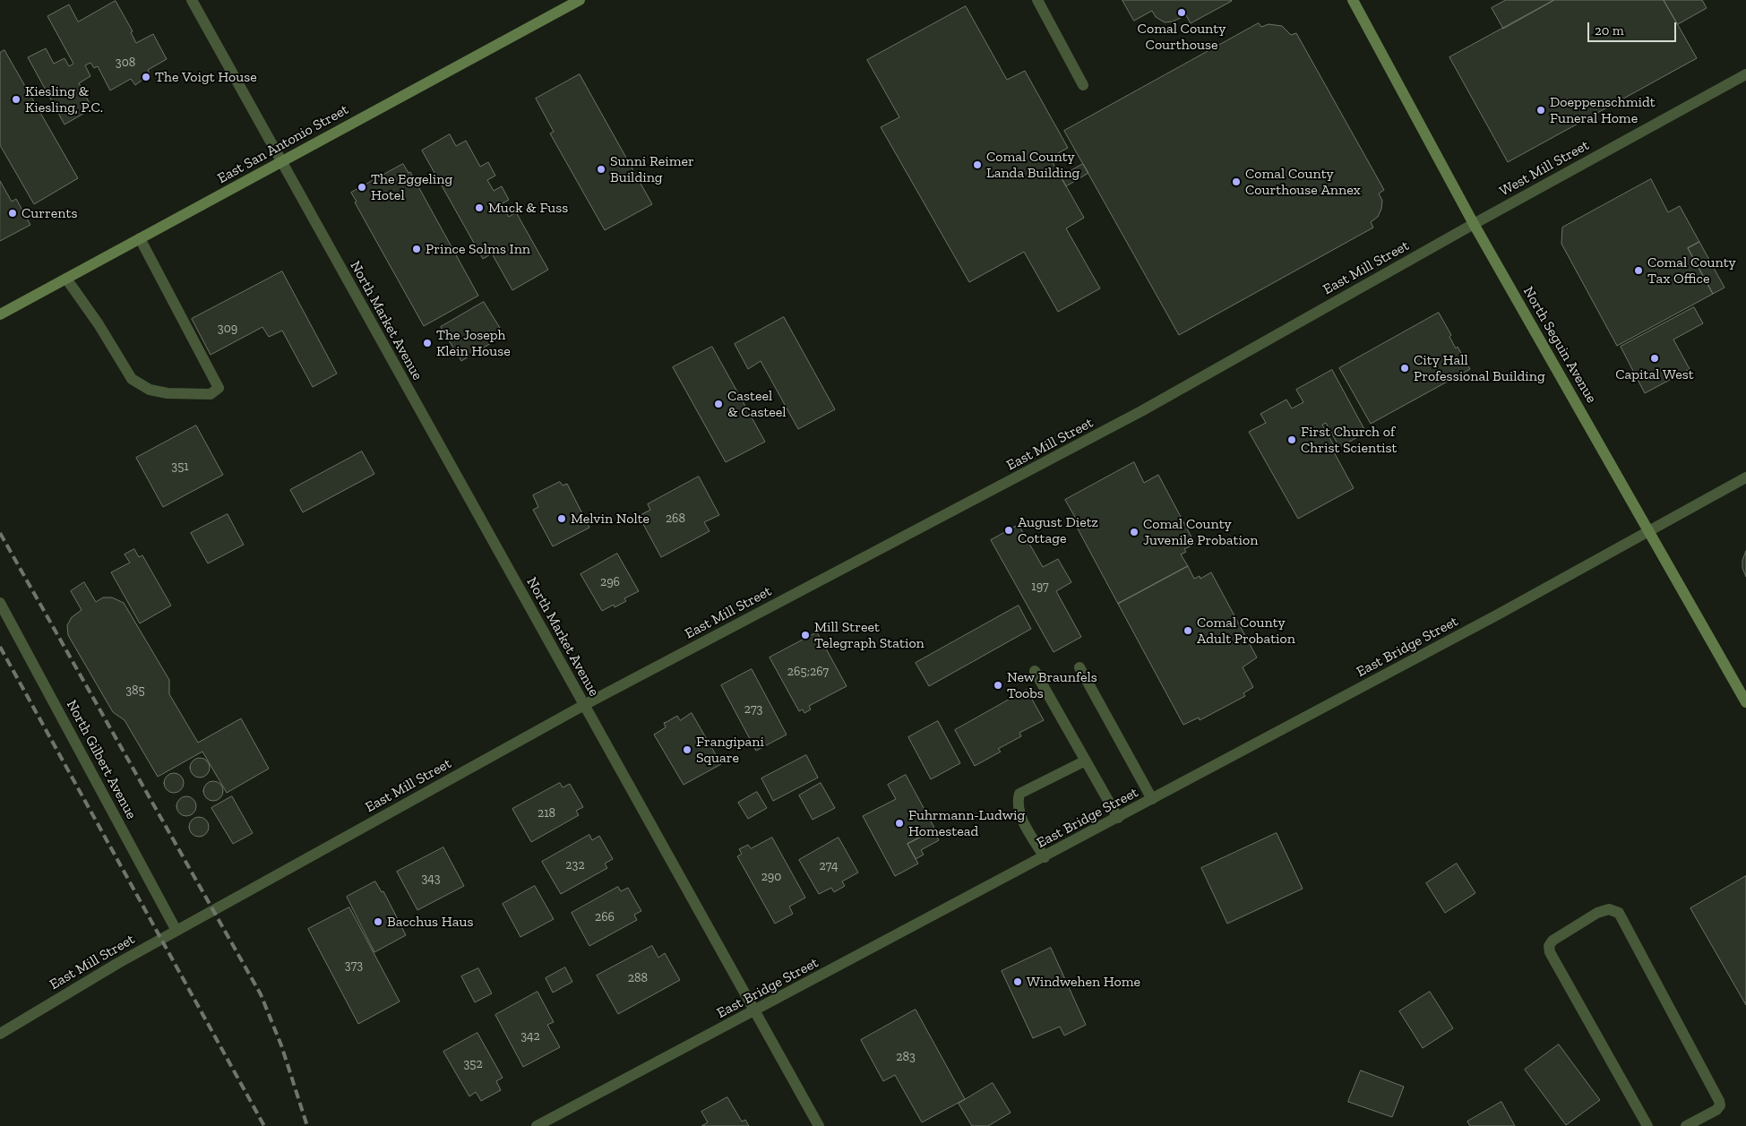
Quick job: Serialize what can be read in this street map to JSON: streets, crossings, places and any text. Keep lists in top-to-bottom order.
{
  "streets": {
    "main road": ["East San Antonio Street", "North Seguin Avenue"],
    "street": [
      "West Mill Street",
      "East Mill Street",
      "North Market Avenue",
      "East Bridge Street",
      "North Gilbert Avenue"
    ]
  },
  "crossings": [
    ["East San Antonio Street", "North Market Avenue"],
    ["West Mill Street", "East Mill Street"],
    ["West Mill Street", "North Seguin Avenue"],
    ["East Mill Street", "North Market Avenue"],
    ["East Mill Street", "North Seguin Avenue"],
    ["East Mill Street", "North Gilbert Avenue"],
    ["North Market Avenue", "East Bridge Street"],
    ["North Seguin Avenue", "East Bridge Street"]
  ],
  "places": [
    "Comal County Courthouse",
    "The Voigt House",
    "Kiesling & Kiesling, P.C.",
    "Doeppenschmidt Funeral Home",
    "Comal County Landa Building",
    "Sunni Reimer Building",
    "Comal County Courthouse Annex",
    "The Eggeling Hotel",
    "Muck & Fuss",
    "Currents",
    "Prince Solms Inn",
    "Comal County Tax Office",
    "The Joseph Klein House",
    "Capital West",
    "City Hall Professional Building",
    "Casteel & Casteel",
    "First Church of Christ Scientist",
    "Melvin Nolte",
    "August Dietz Cottage",
    "Comal County Juvenile Probation",
    "Comal County Adult Probation",
    "Mill Street Telegraph Station",
    "New Braunfels Toobs",
    "Frangipani Square",
    "Fuhrmann-Ludwig Homestead",
    "Bacchus Haus",
    "Windwehen Home"
  ],
  "house_numbers": [
    "308",
    "309",
    "351",
    "268",
    "296",
    "197",
    "265;267",
    "385",
    "273",
    "218",
    "232",
    "274",
    "290",
    "343",
    "266",
    "373",
    "288",
    "342",
    "283",
    "352"
  ],
  "scale_bar": "20 m"
}
